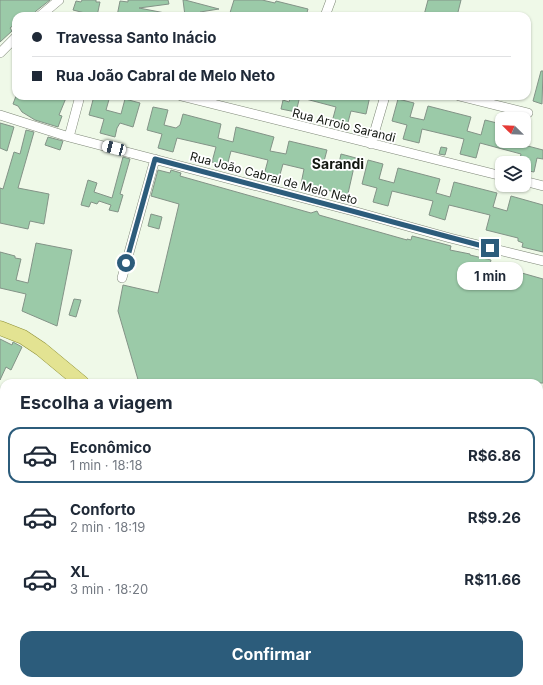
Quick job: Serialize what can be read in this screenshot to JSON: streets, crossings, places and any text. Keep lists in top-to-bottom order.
{
  "streets": {
    "street": ["Rua Arroio Sarandi", "Rua João Cabral de Melo Neto"]
  },
  "districts": ["Sarandi"],
  "north": "top left",
  "page": {
    "banner": ["Travessa Santo Inácio", "Rua João Cabral de Melo Neto"],
    "bubble": "1 min",
    "heading": "Escolha a viagem",
    "list": [
      {
        "name": "Econômico",
        "note": "1 min · 18:18",
        "value": "R$6.86"
      },
      {
        "name": "Conforto",
        "note": "2 min · 18:19",
        "value": "R$9.26"
      },
      {
        "name": "XL",
        "note": "3 min · 18:20",
        "value": "R$11.66"
      }
    ],
    "buttons": "Confirmar"
  }
}
